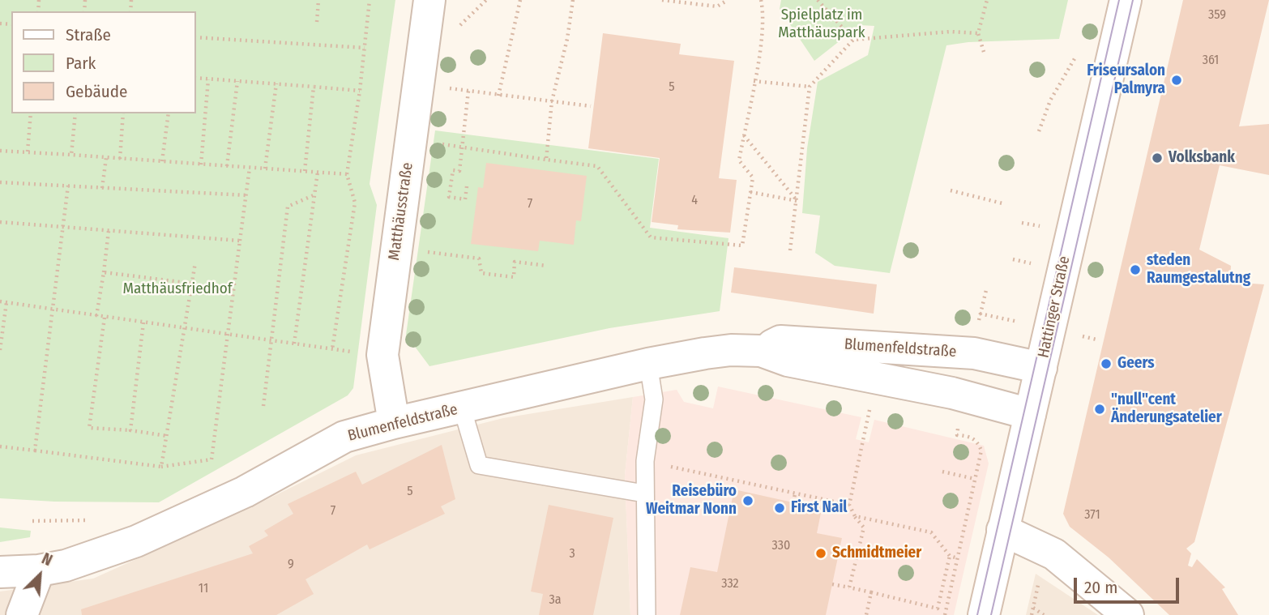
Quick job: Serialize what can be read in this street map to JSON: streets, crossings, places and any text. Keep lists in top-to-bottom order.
{
  "streets": {
    "street": ["Matthäusstraße", "Hattinger Straße", "Blumenfeldstraße"]
  },
  "crossings": [
    ["Matthäusstraße", "Blumenfeldstraße"],
    ["Hattinger Straße", "Blumenfeldstraße"]
  ],
  "parks": ["Spielplatz im Matthäuspark", "Matthäusfriedhof"],
  "places": [
    "Friseursalon Palmyra",
    "Volksbank",
    "steden Raumgestalutng",
    "Geers",
    "\"null\"cent Änderungsatelier",
    "Reisebüro Weitmar Nonn",
    "First Nail",
    "Schmidtmeier"
  ],
  "house_numbers": [
    "359",
    "361",
    "5",
    "4",
    "7",
    "5",
    "7",
    "371",
    "330",
    "3",
    "9",
    "332",
    "11",
    "3a"
  ],
  "legend": ["Straße", "Park", "Gebäude"],
  "scale_bar": "20 m",
  "north": "top right"
}
